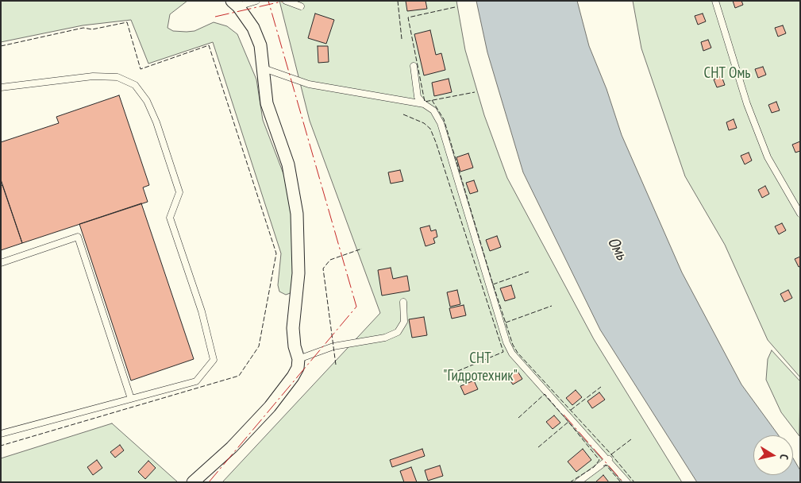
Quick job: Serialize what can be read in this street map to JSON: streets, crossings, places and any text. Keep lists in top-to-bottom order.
{
  "water": ["Омь"],
  "parks": ["СНТ Омь", "СНТ \"Гидротехник\""],
  "north": "right"
}
